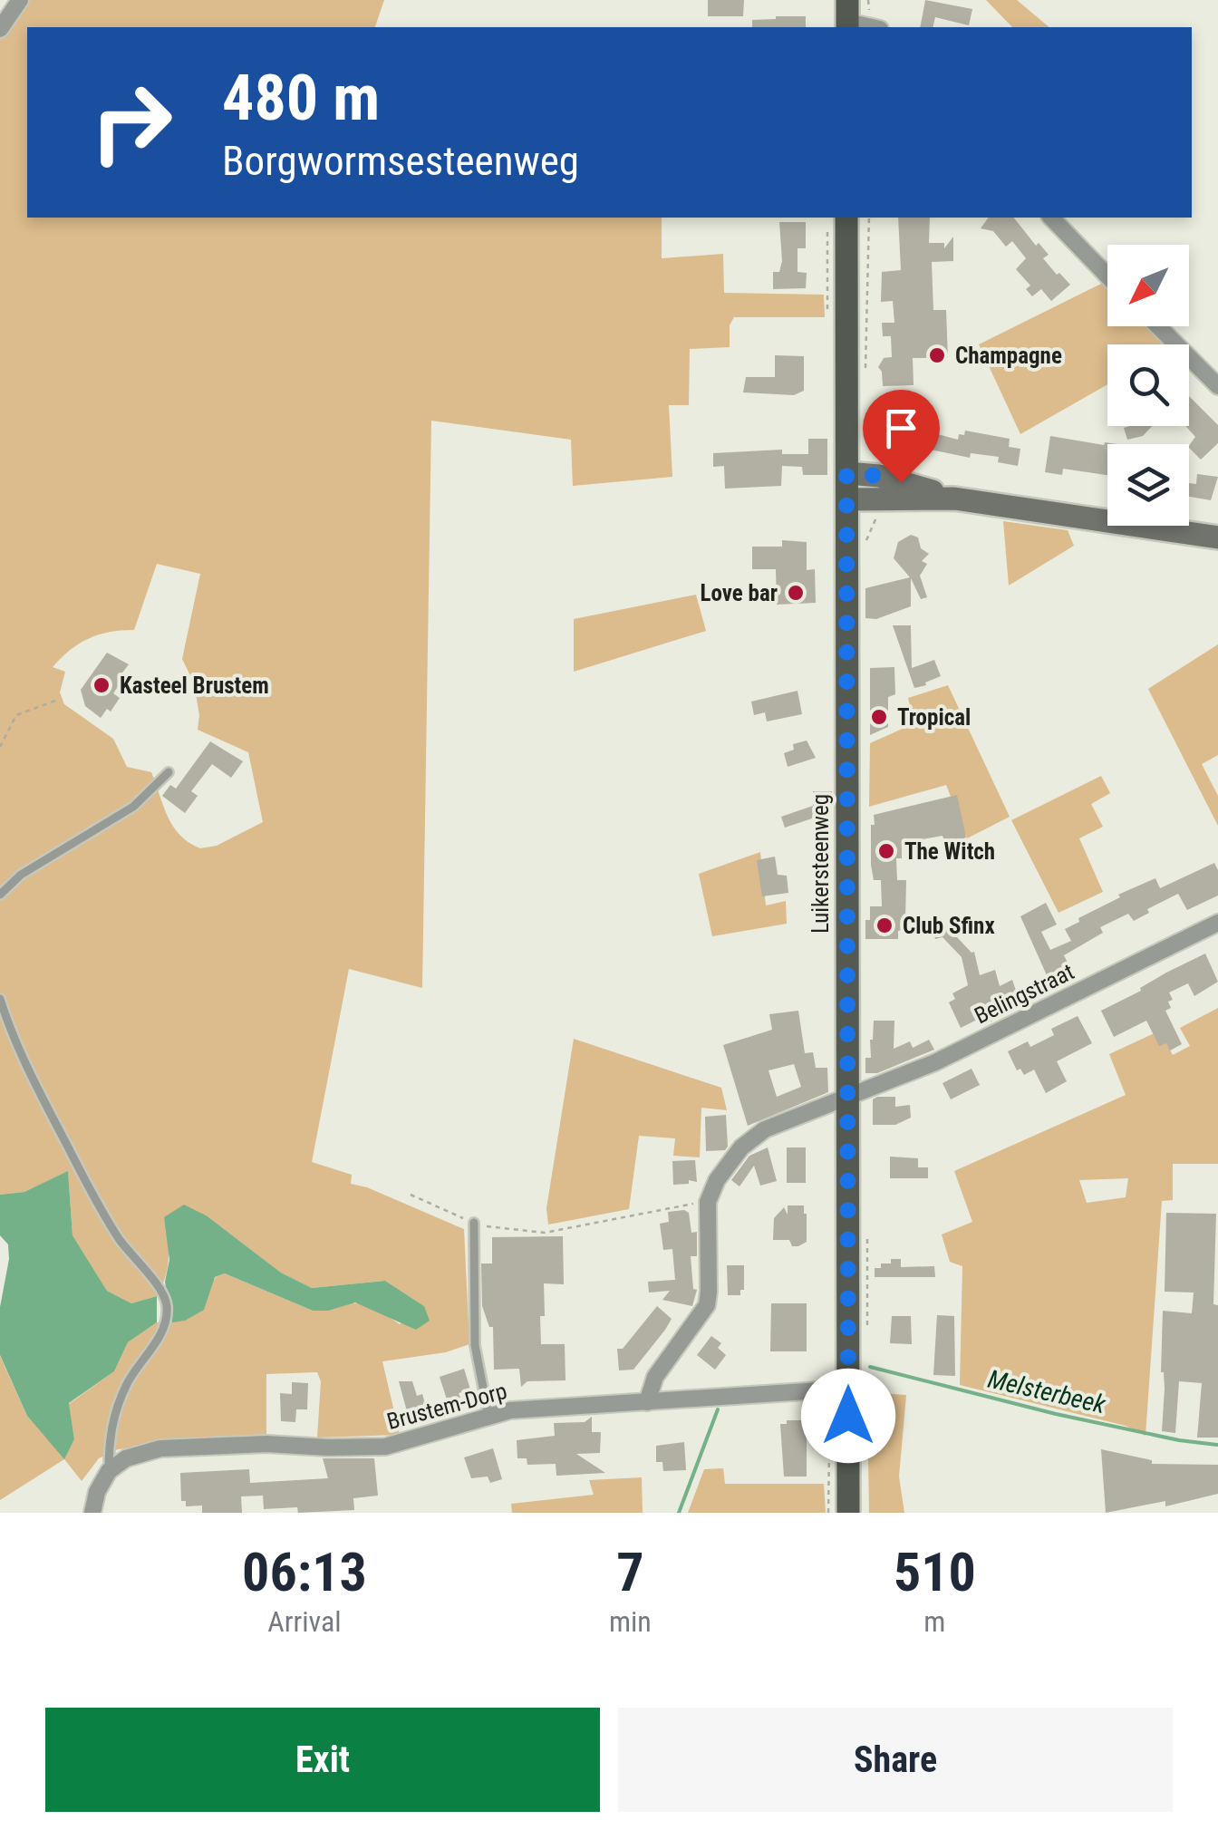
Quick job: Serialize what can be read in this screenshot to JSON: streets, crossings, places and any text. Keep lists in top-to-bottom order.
{
  "streets": {
    "main road": ["Luikersteenweg"],
    "street": ["Belingstraat", "Brustem-Dorp"]
  },
  "crossings": [
    ["Luikersteenweg", "Belingstraat"],
    ["Luikersteenweg", "Brustem-Dorp"]
  ],
  "water": ["Melsterbeek"],
  "places": [
    "Champagne",
    "Love bar",
    "Kasteel Brustem",
    "Tropical",
    "The Witch",
    "Club Sfinx"
  ],
  "north": "bottom left",
  "page": {
    "turn": ["480 m", "Borgwormsesteenweg"],
    "eta": [
      "06:13",
      "Arrival",
      "7",
      "min",
      "510",
      "m"
    ],
    "buttons": ["Exit", "Share"]
  }
}
